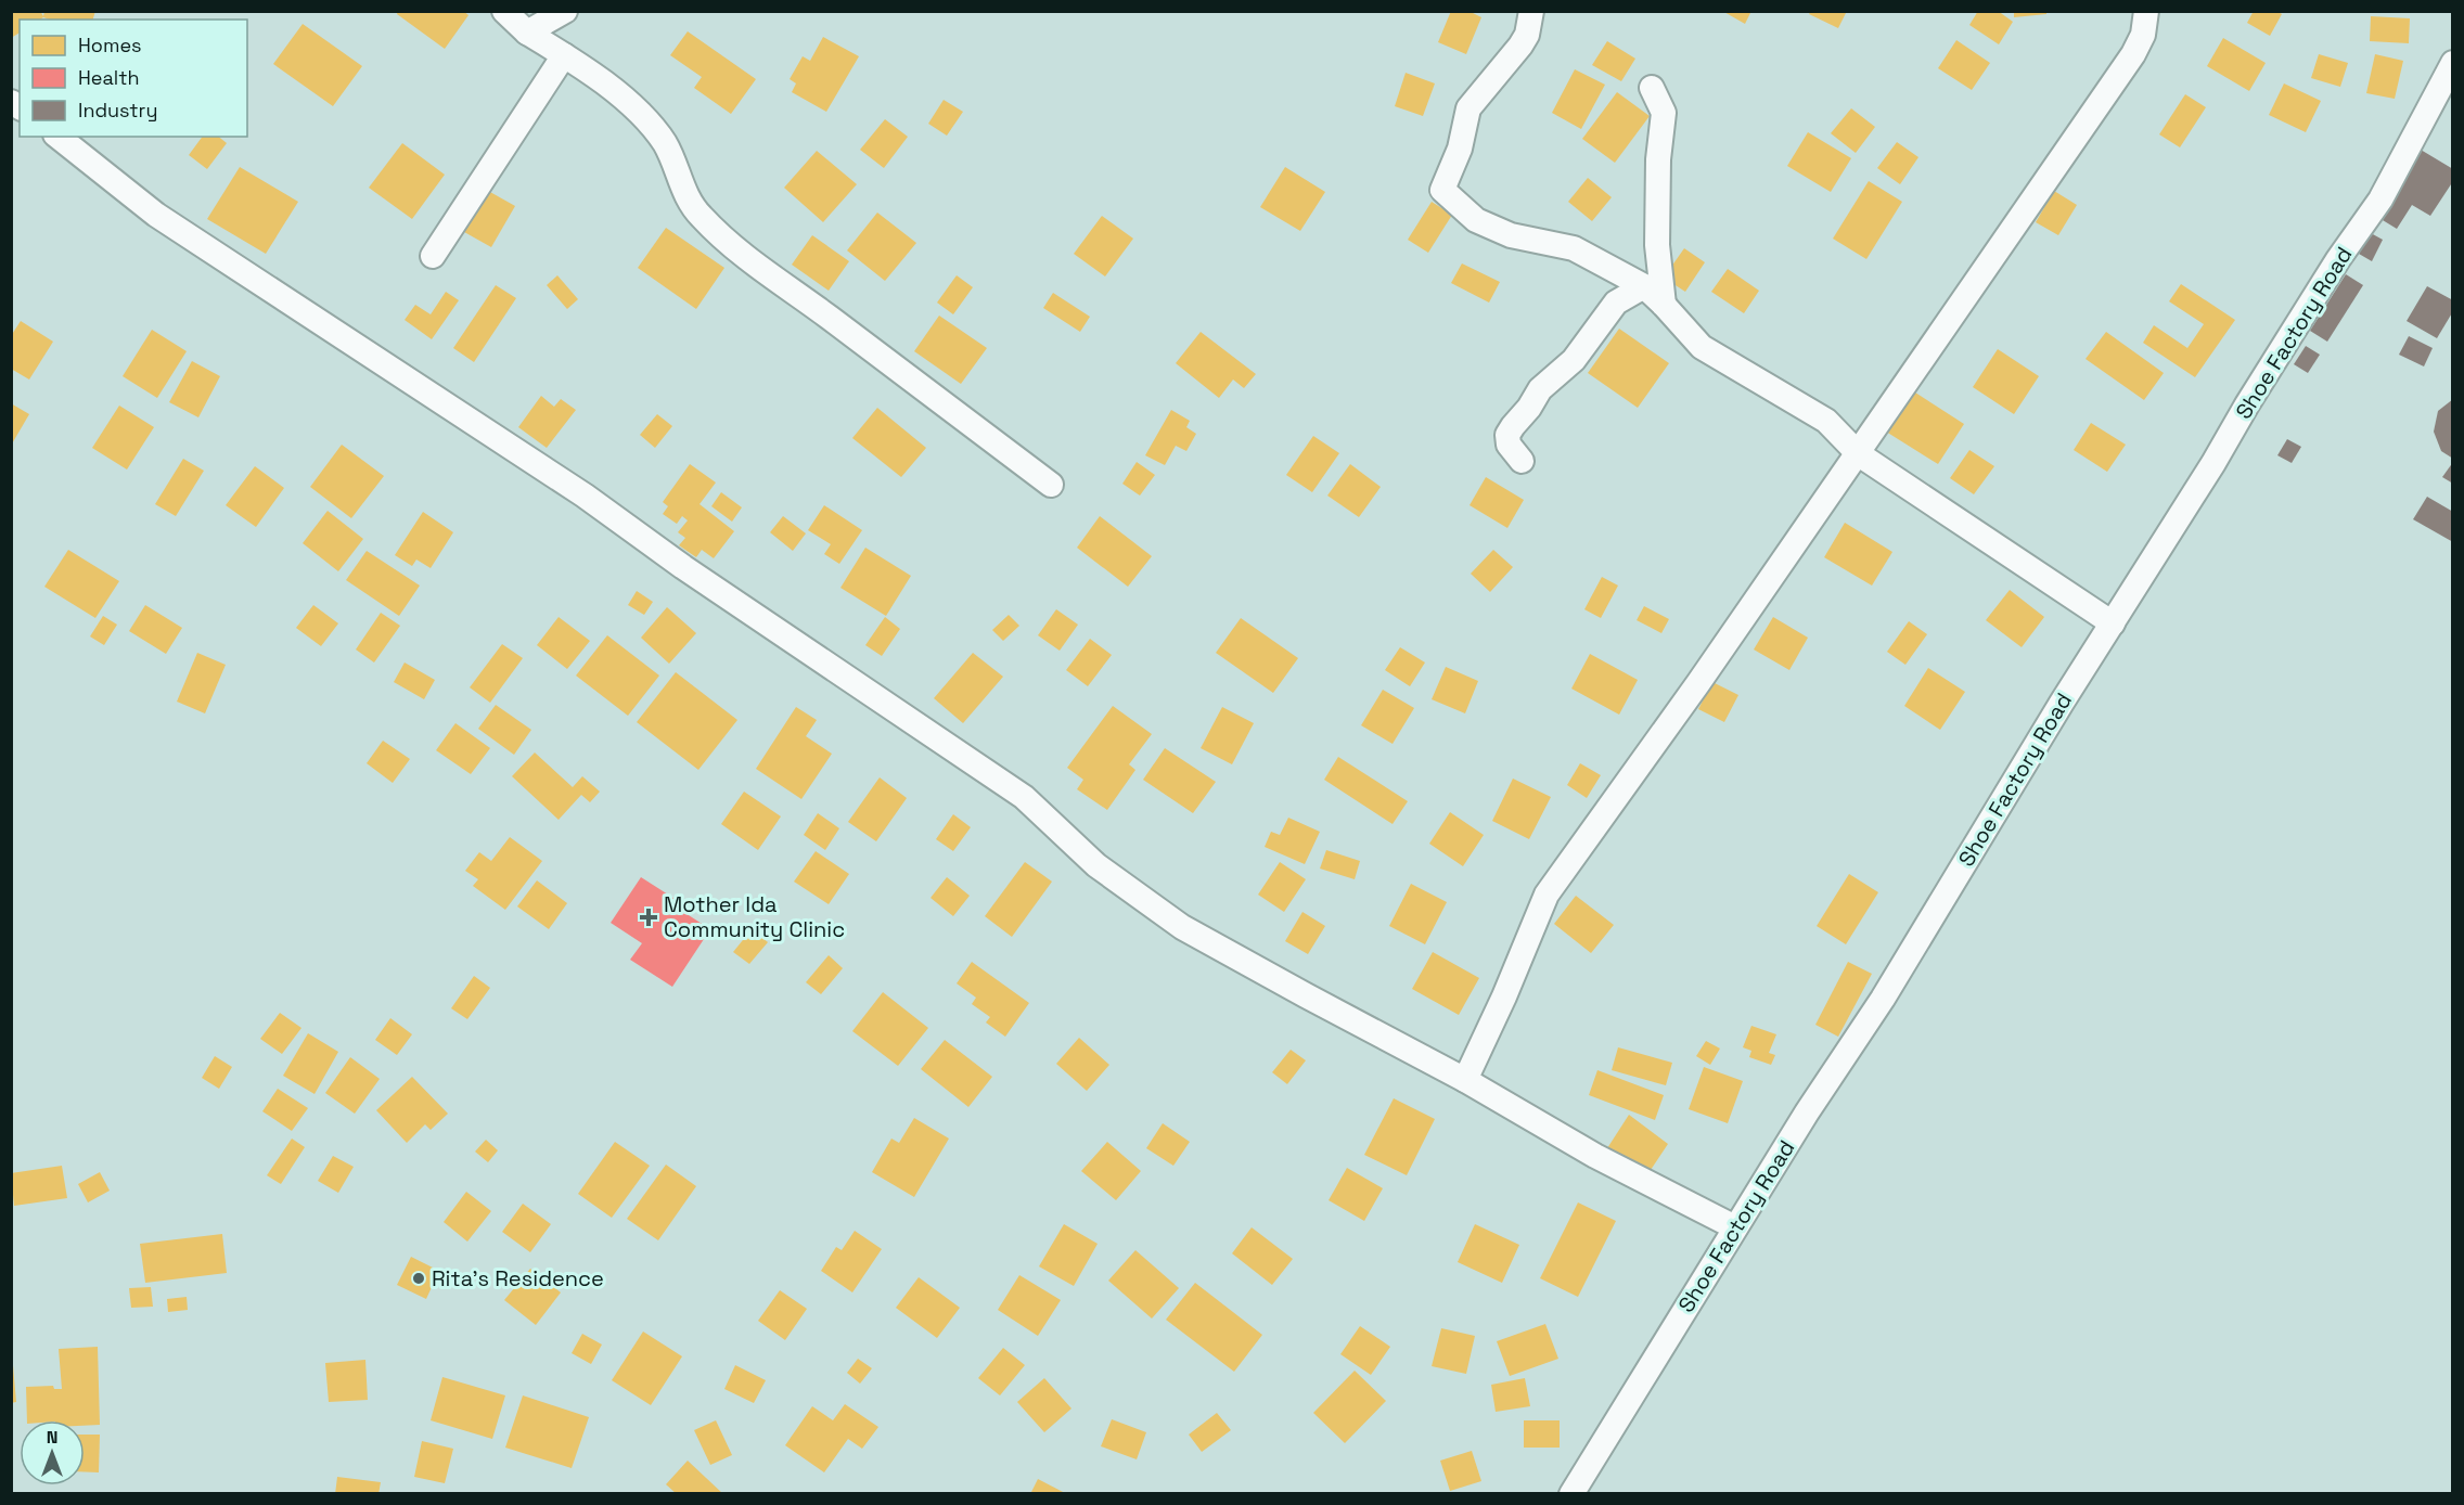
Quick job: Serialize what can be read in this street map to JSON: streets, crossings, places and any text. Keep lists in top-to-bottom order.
{
  "streets": {
    "street": ["Shoe Factory Road"]
  },
  "places": {
    "health": ["Mother Ida Community Clinic"],
    "other": ["Rita's Residence"]
  },
  "legend": ["Homes", "Health", "Industry"],
  "north": "top"
}
